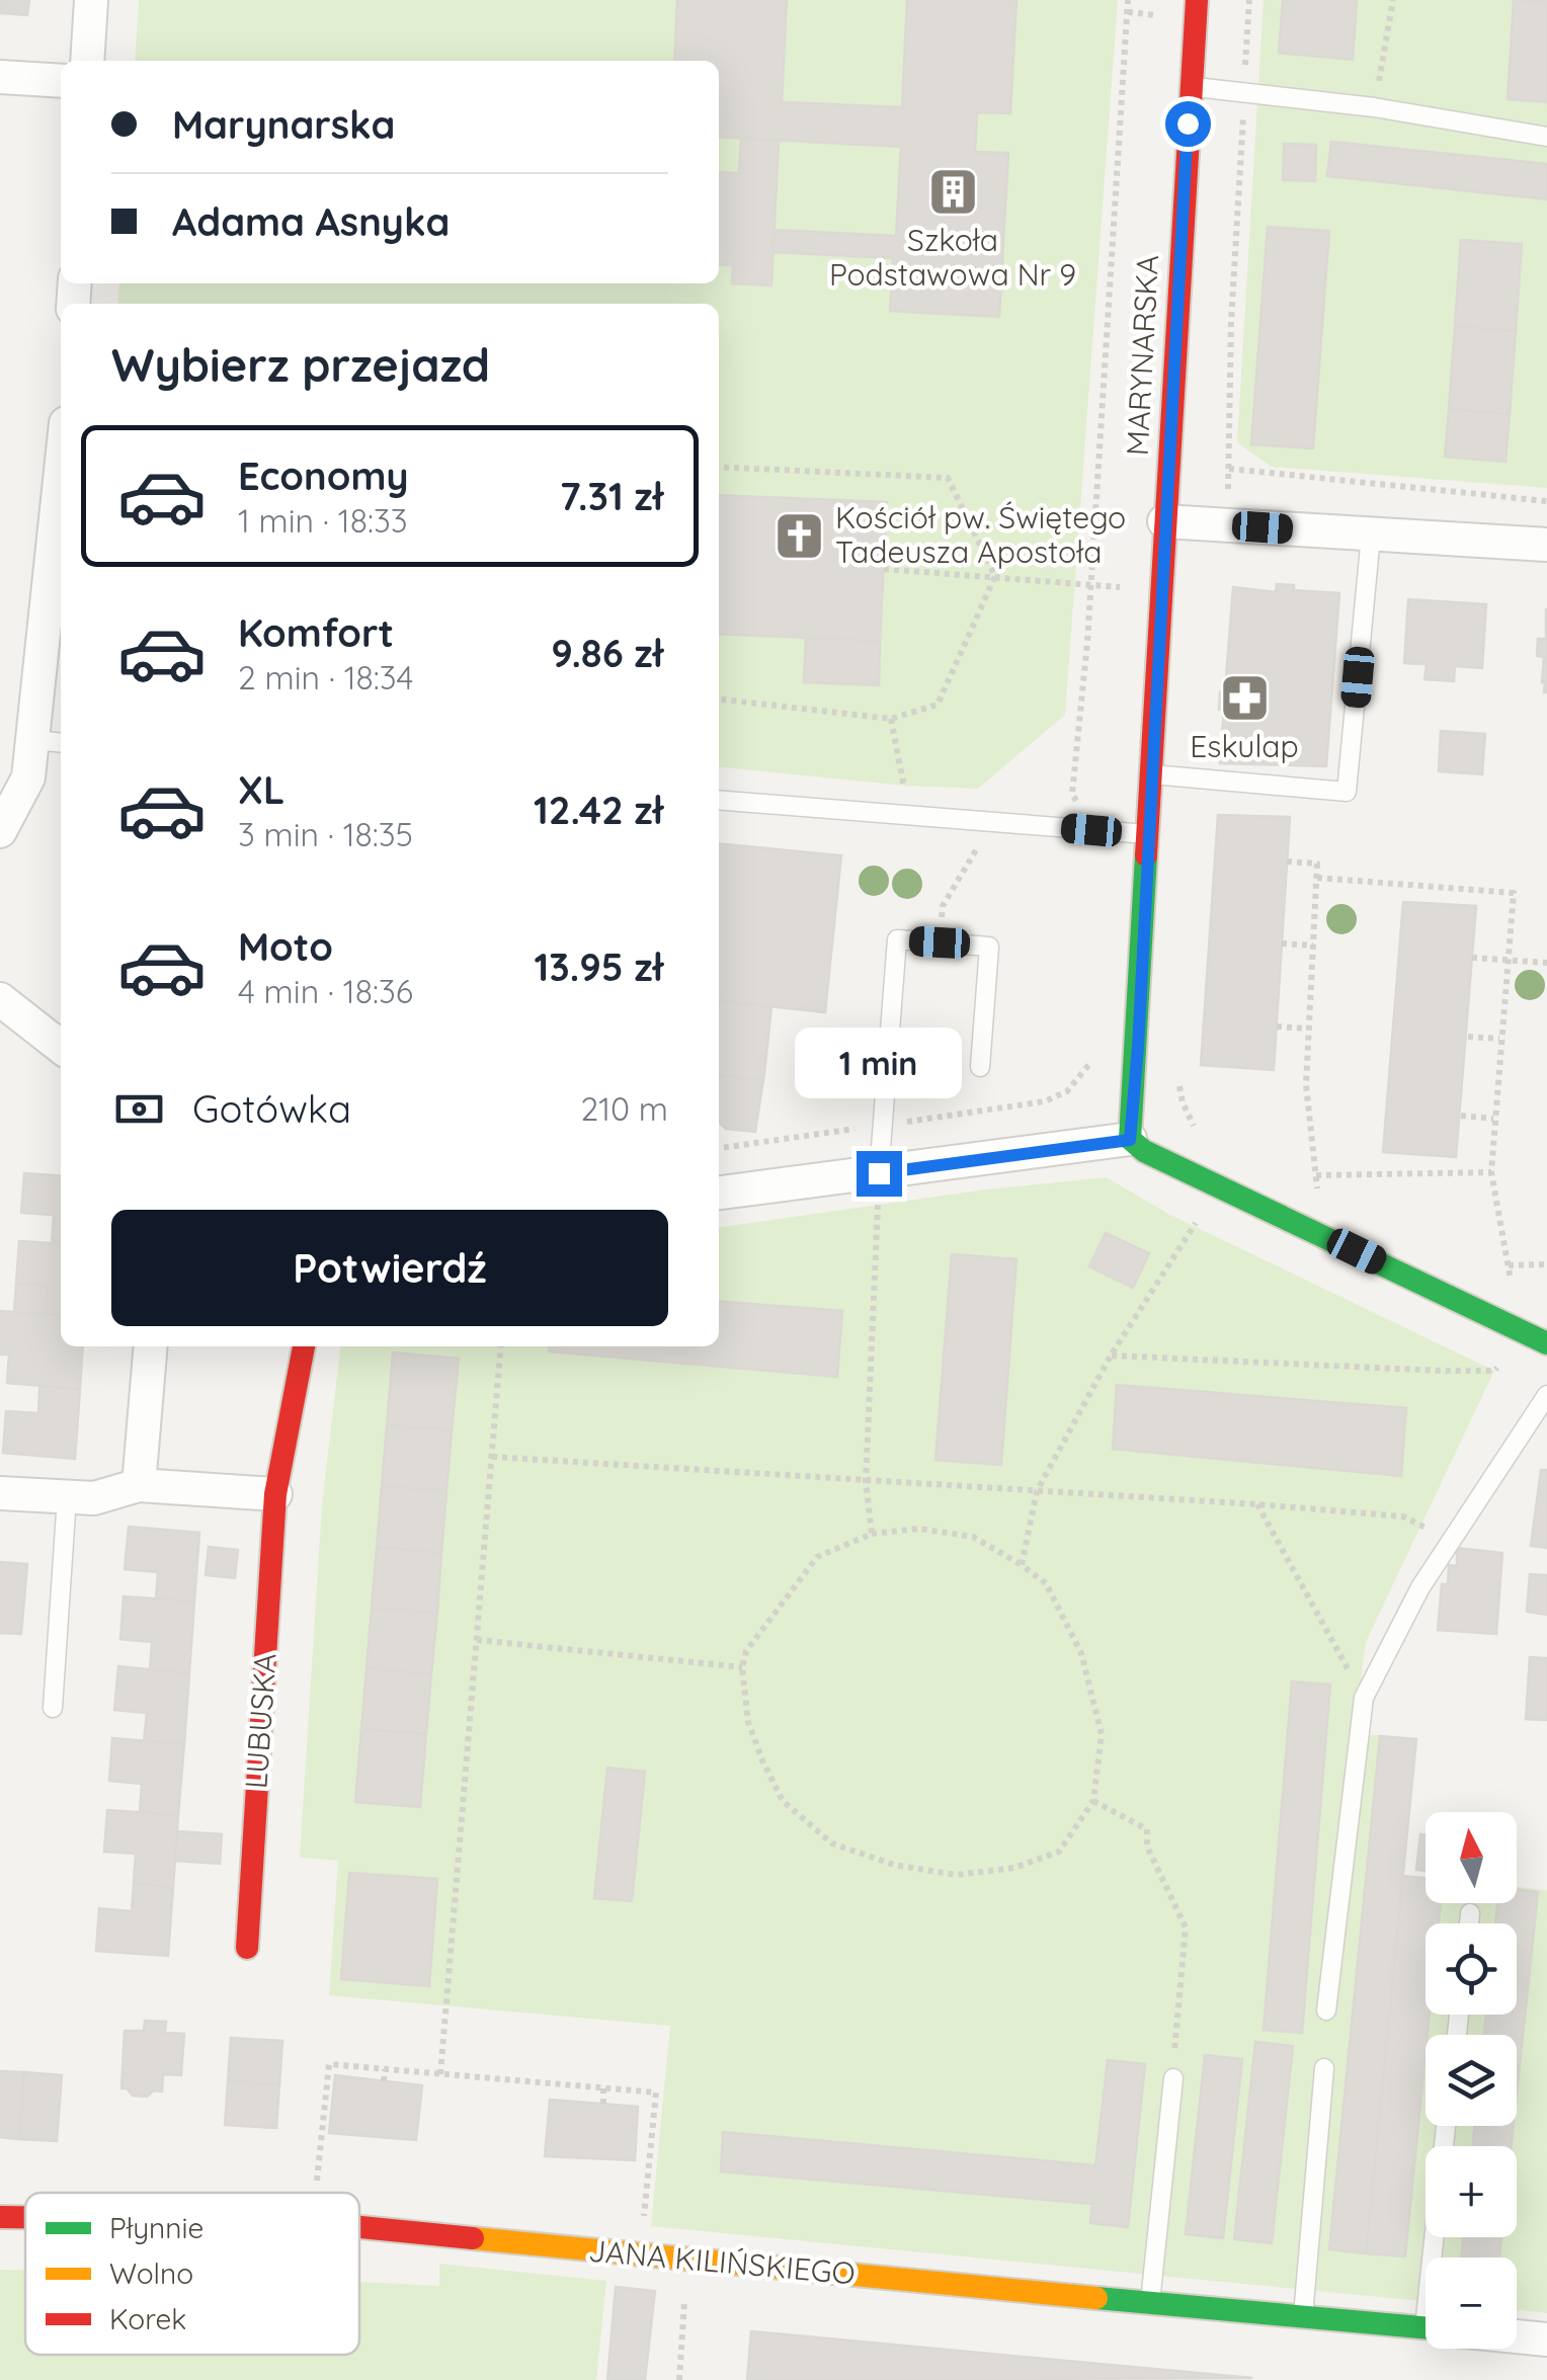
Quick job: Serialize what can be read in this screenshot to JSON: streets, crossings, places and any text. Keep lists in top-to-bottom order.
{
  "streets": {
    "street": ["MARYNARSKA", "LUBUSKA", "JANA KILIŃSKIEGO"]
  },
  "places": {
    "building": ["Szkoła Podstawowa Nr 9"],
    "church": ["Kościół pw. Świętego Tadeusza Apostoła"],
    "pharmacy": ["Eskulap"]
  },
  "legend": ["Płynnie", "Wolno", "Korek"],
  "north": "top",
  "page": {
    "banner": ["Marynarska", "Adama Asnyka"],
    "heading": "Wybierz przejazd",
    "list": [
      {
        "name": "Economy",
        "note": "1 min · 18:33",
        "value": "7.31 zł"
      },
      {
        "name": "Komfort",
        "note": "2 min · 18:34",
        "value": "9.86 zł"
      },
      {
        "name": "XL",
        "note": "3 min · 18:35",
        "value": "12.42 zł"
      },
      {
        "name": "Moto",
        "note": "4 min · 18:36",
        "value": "13.95 zł"
      }
    ],
    "bubble": "1 min",
    "pay": ["Gotówka", "210 m"],
    "buttons": "Potwierdź",
    "map_buttons": ["+", "−"]
  }
}
